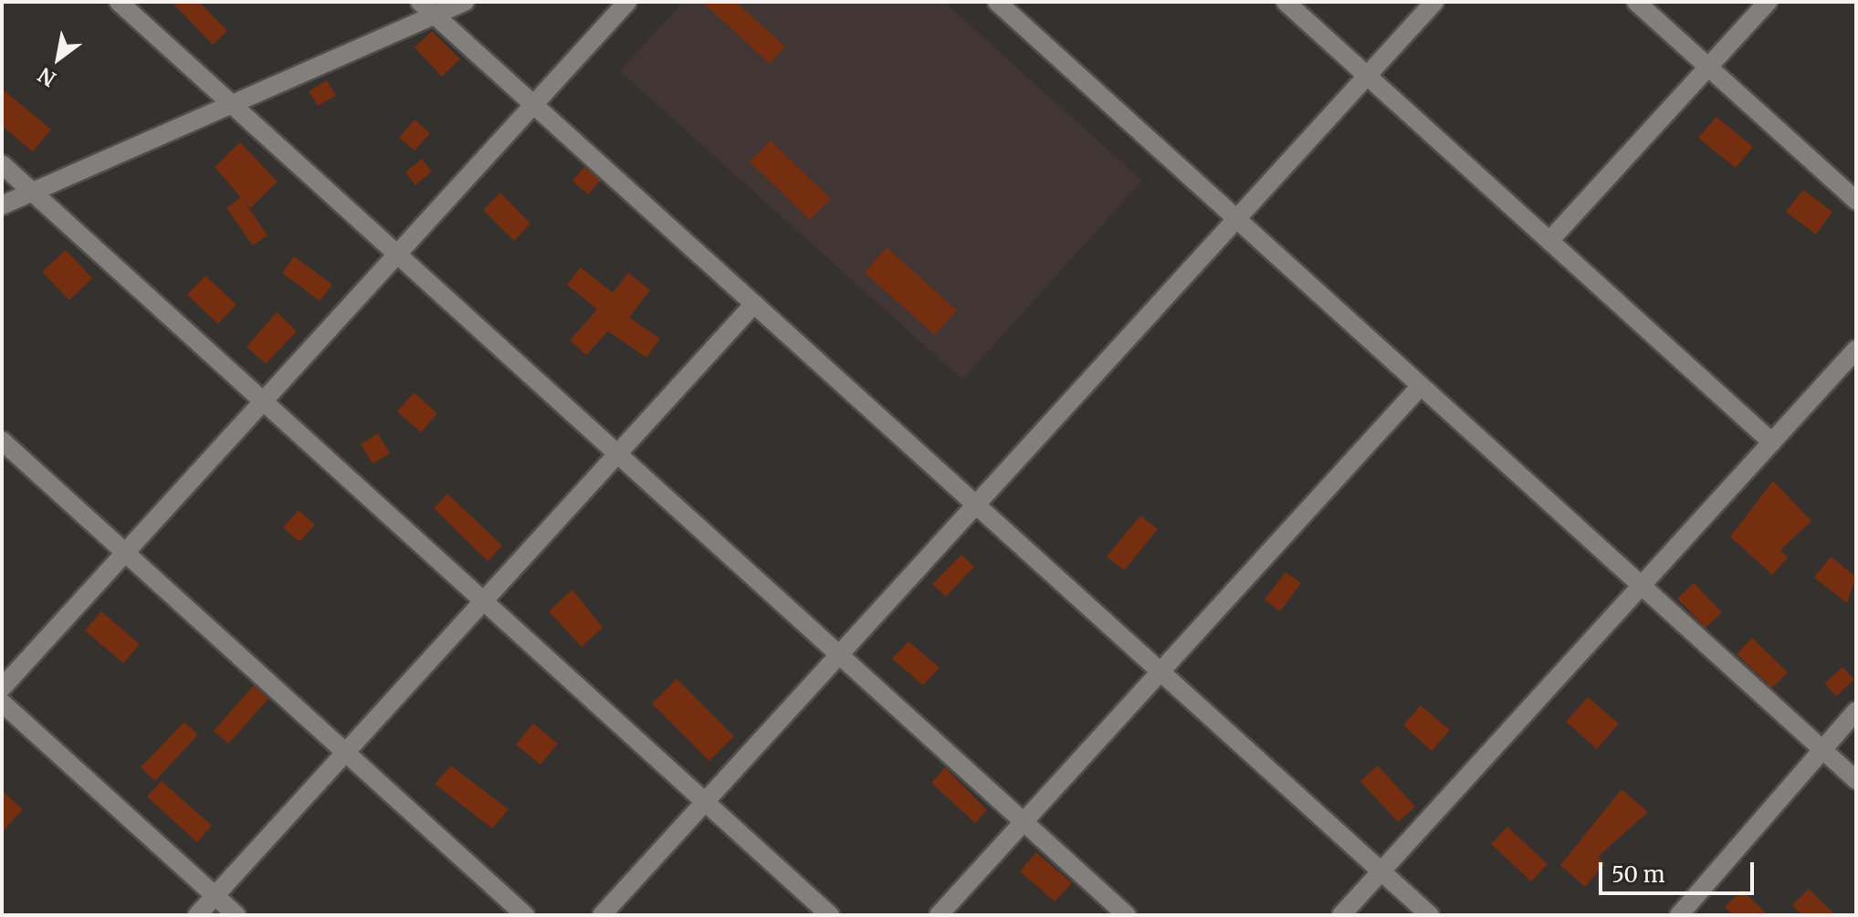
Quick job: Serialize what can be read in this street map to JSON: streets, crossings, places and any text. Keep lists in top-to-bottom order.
{
  "scale_bar": "50 m",
  "north": "bottom left"
}
